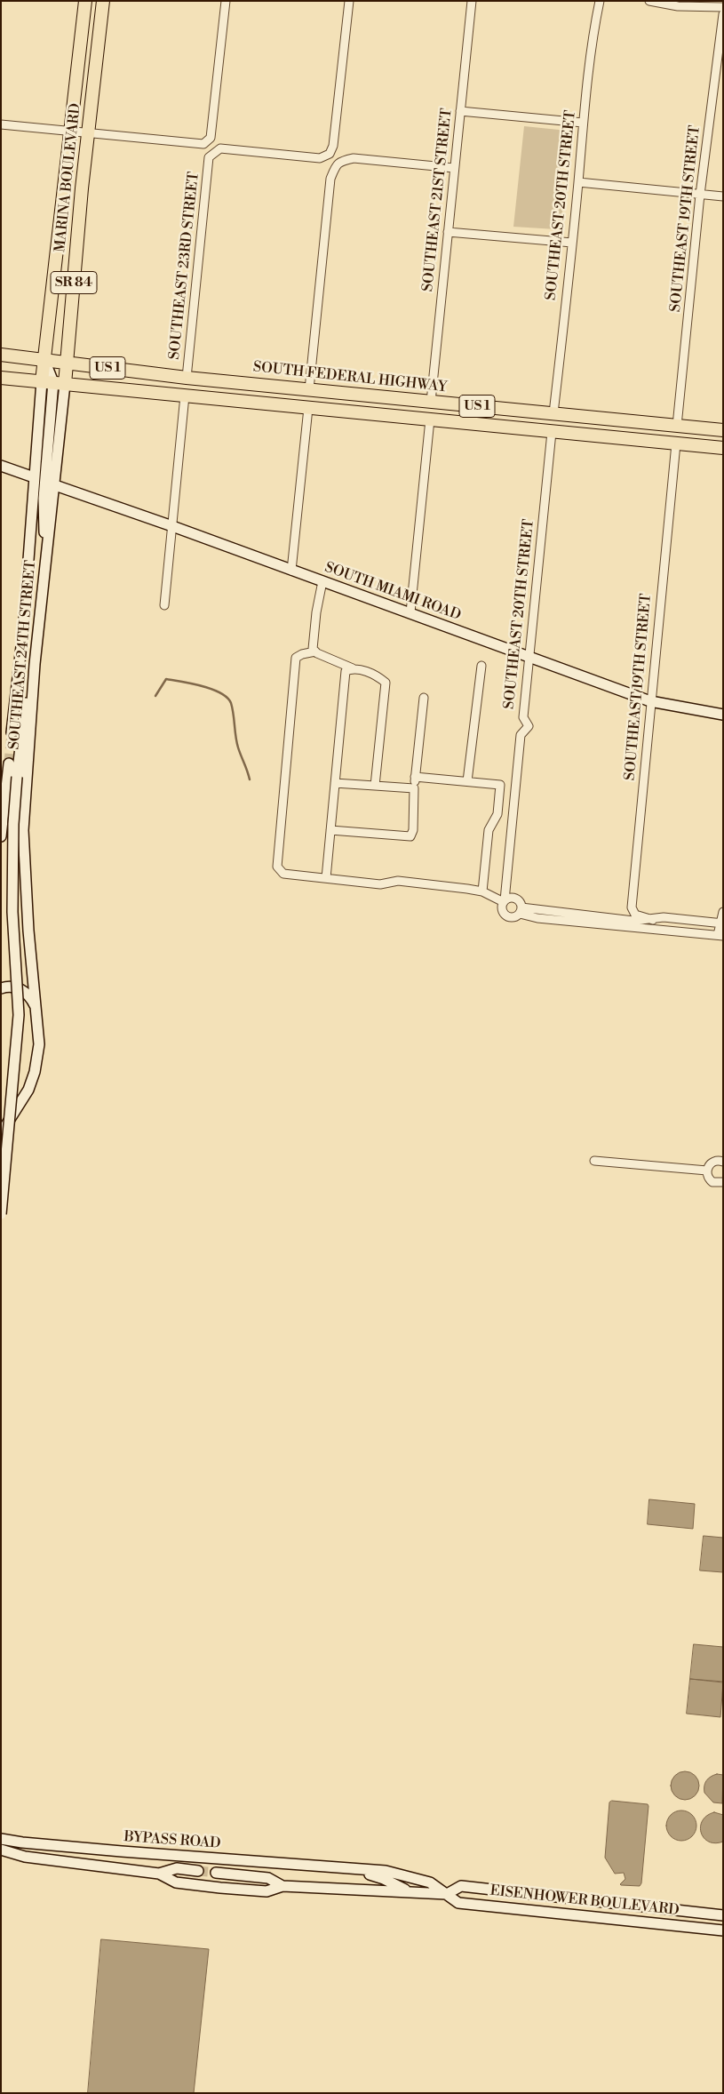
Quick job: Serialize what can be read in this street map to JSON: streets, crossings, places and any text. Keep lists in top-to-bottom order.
{
  "streets": {
    "main road": [
      "MARINA BOULEVARD",
      "SR 84",
      "US 1",
      "SOUTH FEDERAL HIGHWAY"
    ],
    "street": [
      "SOUTHEAST 21ST STREET",
      "SOUTHEAST 20TH STREET",
      "SOUTHEAST 19TH STREET",
      "SOUTHEAST 23RD STREET",
      "SOUTH MIAMI ROAD",
      "SOUTHEAST 24TH STREET",
      "BYPASS ROAD",
      "EISENHOWER BOULEVARD"
    ]
  },
  "crossings": [
    ["MARINA BOULEVARD", "US 1"],
    ["MARINA BOULEVARD", "SOUTH FEDERAL HIGHWAY"],
    ["MARINA BOULEVARD", "SOUTHEAST 24TH STREET"],
    ["SOUTHEAST 21ST STREET", "SOUTH FEDERAL HIGHWAY"],
    ["SOUTHEAST 20TH STREET", "US 1"],
    ["SOUTHEAST 20TH STREET", "SOUTH FEDERAL HIGHWAY"],
    ["SOUTHEAST 20TH STREET", "SOUTH MIAMI ROAD"],
    ["SOUTHEAST 19TH STREET", "US 1"],
    ["SOUTHEAST 19TH STREET", "SOUTH FEDERAL HIGHWAY"],
    ["SOUTHEAST 19TH STREET", "SOUTH MIAMI ROAD"],
    ["SOUTHEAST 23RD STREET", "SOUTH FEDERAL HIGHWAY"],
    ["US 1", "SOUTHEAST 24TH STREET"],
    ["SOUTH MIAMI ROAD", "SOUTHEAST 24TH STREET"],
    ["BYPASS ROAD", "EISENHOWER BOULEVARD"]
  ]
}
